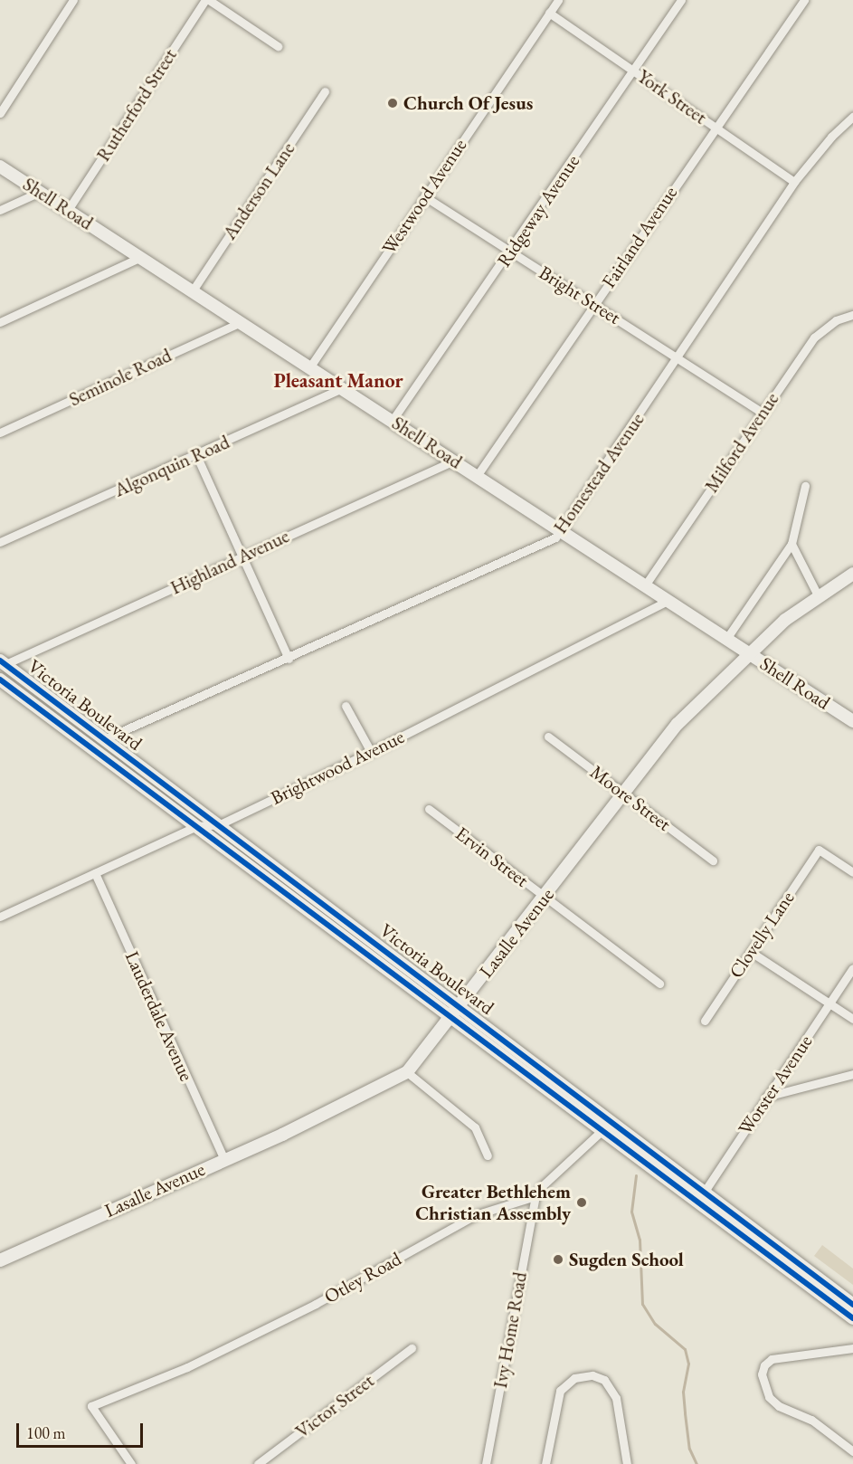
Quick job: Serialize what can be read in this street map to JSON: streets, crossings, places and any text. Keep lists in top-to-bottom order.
{
  "streets": {
    "main road": ["Shell Road", "Victoria Boulevard", "Lasalle Avenue"],
    "street": [
      "York Street",
      "Rutherford Street",
      "Anderson Lane",
      "Westwood Avenue",
      "Ridgeway Avenue",
      "Fairland Avenue",
      "Bright Street",
      "Seminole Road",
      "Milford Avenue",
      "Algonquin Road",
      "Homestead Avenue",
      "Highland Avenue",
      "Brightwood Avenue",
      "Moore Street",
      "Ervin Street",
      "Clovelly Lane",
      "Lauderdale Avenue",
      "Worster Avenue",
      "Otley Road",
      "Ivy Home Road",
      "Victor Street"
    ]
  },
  "crossings": [
    ["York Street", "Westwood Avenue"],
    ["York Street", "Ridgeway Avenue"],
    ["York Street", "Fairland Avenue"],
    ["York Street", "Homestead Avenue"],
    ["Rutherford Street", "Shell Road"],
    ["Anderson Lane", "Shell Road"],
    ["Westwood Avenue", "Shell Road"],
    ["Westwood Avenue", "Bright Street"],
    ["Shell Road", "Ridgeway Avenue"],
    ["Shell Road", "Fairland Avenue"],
    ["Shell Road", "Seminole Road"],
    ["Shell Road", "Milford Avenue"],
    ["Shell Road", "Algonquin Road"],
    ["Shell Road", "Homestead Avenue"],
    ["Shell Road", "Highland Avenue"],
    ["Shell Road", "Brightwood Avenue"],
    ["Shell Road", "Lasalle Avenue"],
    ["Ridgeway Avenue", "Bright Street"],
    ["Fairland Avenue", "Bright Street"],
    ["Bright Street", "Milford Avenue"],
    ["Bright Street", "Homestead Avenue"],
    ["Homestead Avenue", "Victoria Boulevard"],
    ["Highland Avenue", "Victoria Boulevard"],
    ["Victoria Boulevard", "Brightwood Avenue"],
    ["Victoria Boulevard", "Lasalle Avenue"],
    ["Victoria Boulevard", "Worster Avenue"],
    ["Brightwood Avenue", "Lauderdale Avenue"],
    ["Moore Street", "Lasalle Avenue"],
    ["Ervin Street", "Lasalle Avenue"],
    ["Lasalle Avenue", "Lauderdale Avenue"],
    ["Otley Road", "Ivy Home Road"]
  ],
  "districts": ["Pleasant Manor"],
  "places": ["Church Of Jesus", "Greater Bethlehem Christian Assembly", "Sugden School"],
  "scale_bar": "100 m"
}
